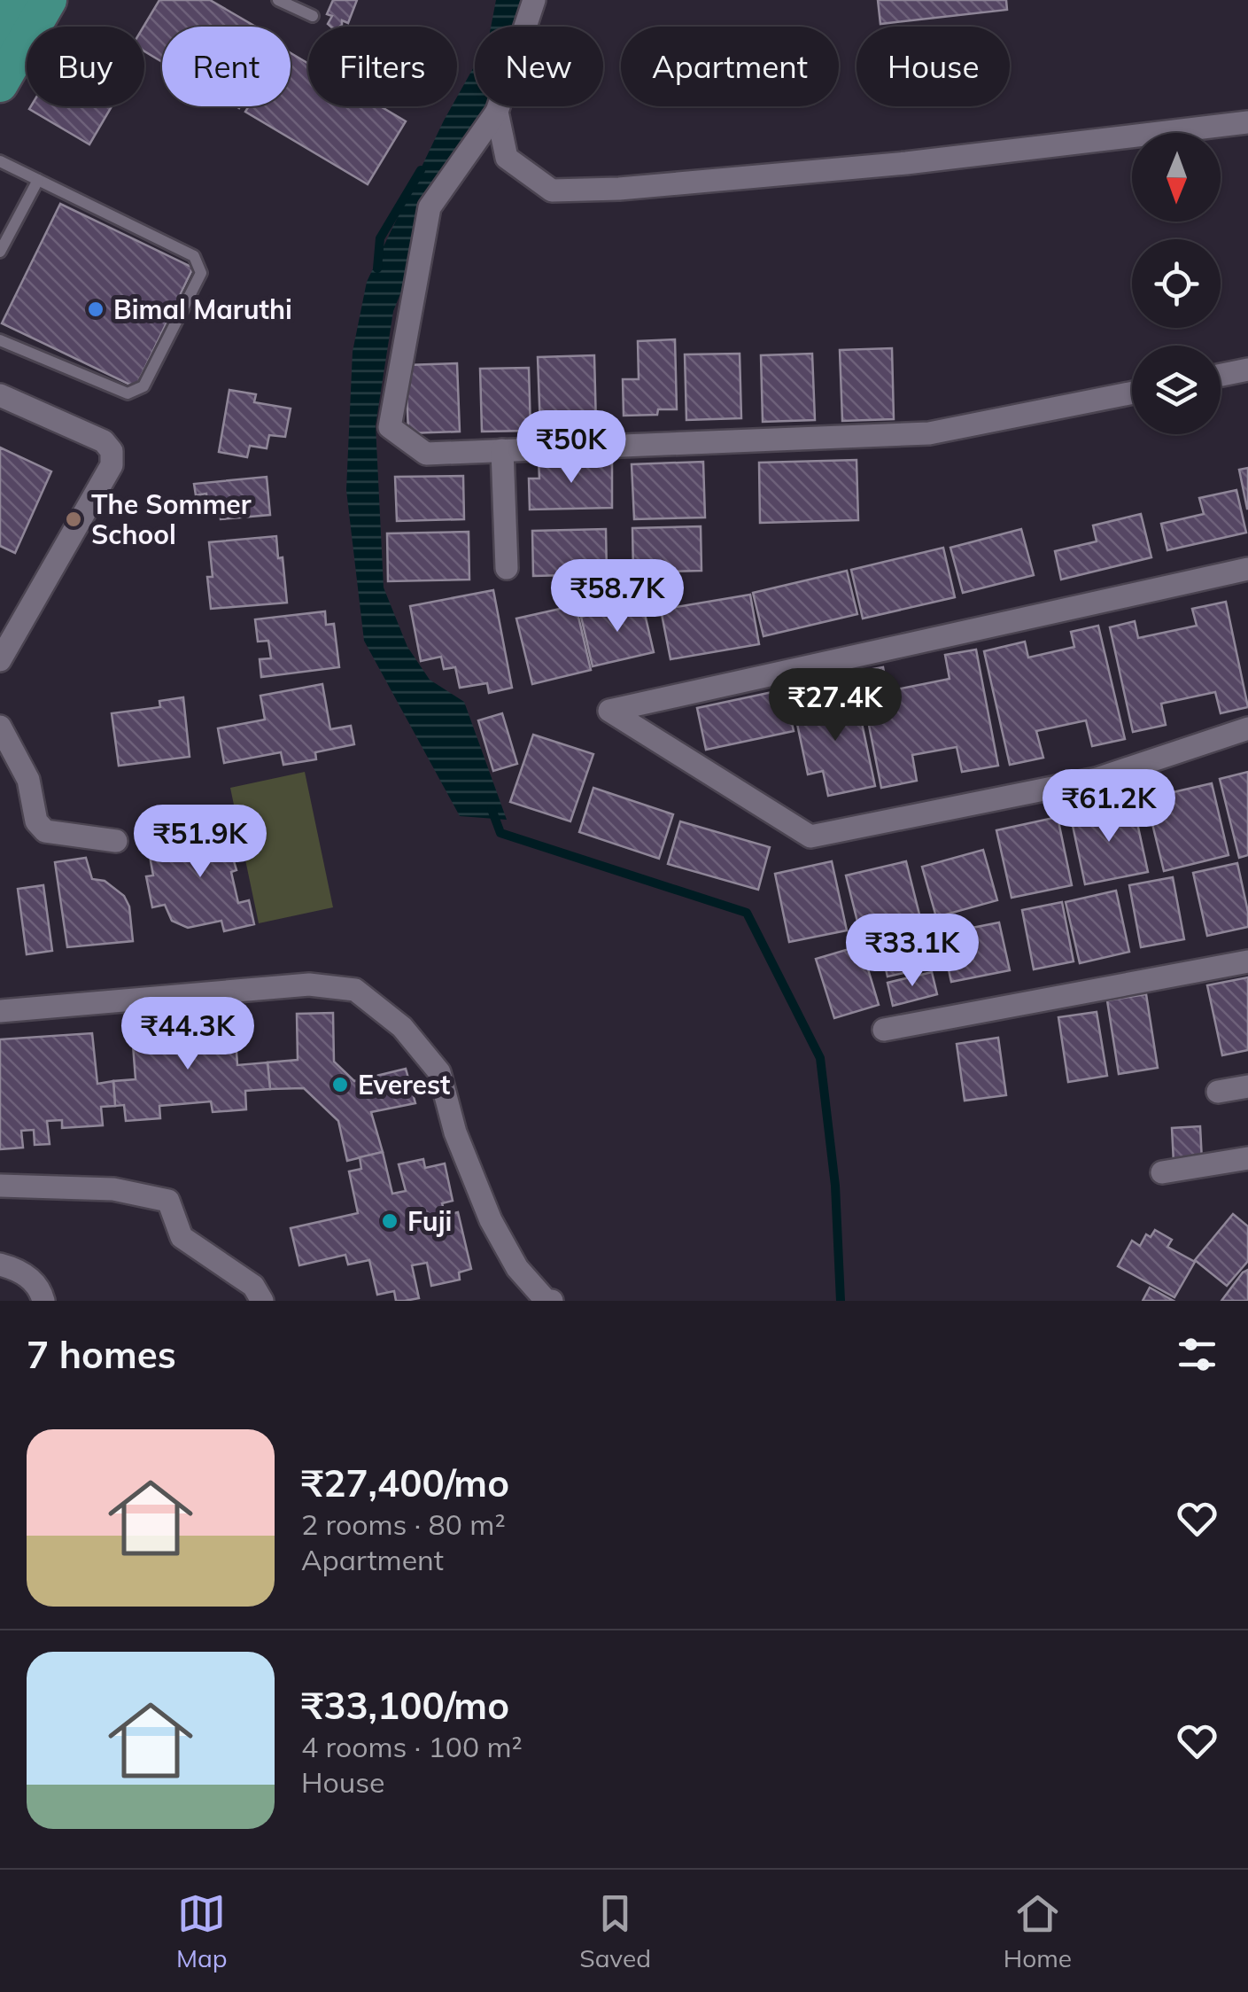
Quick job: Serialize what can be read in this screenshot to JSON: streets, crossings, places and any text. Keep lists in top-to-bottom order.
{
  "places": [
    "Bimal Maruthi",
    "The Sommer School",
    "Everest",
    "Fuji"
  ],
  "north": "bottom",
  "page": {
    "chip": [
      "Buy",
      "Rent",
      "Filters",
      "New",
      "Apartment",
      "House"
    ],
    "price": [
      "₹50K",
      "₹58.7K",
      "₹27.4K",
      "₹61.2K",
      "₹51.9K",
      "₹33.1K",
      "₹44.3K"
    ],
    "heading": "7 homes",
    "list": [
      {
        "name": "₹27,400/mo",
        "note": "2 rooms · 80 m² · Apartment"
      },
      {
        "name": "₹33,100/mo",
        "note": "4 rooms · 100 m² · House"
      }
    ],
    "tabs": ["Map", "Saved", "Home"]
  }
}
